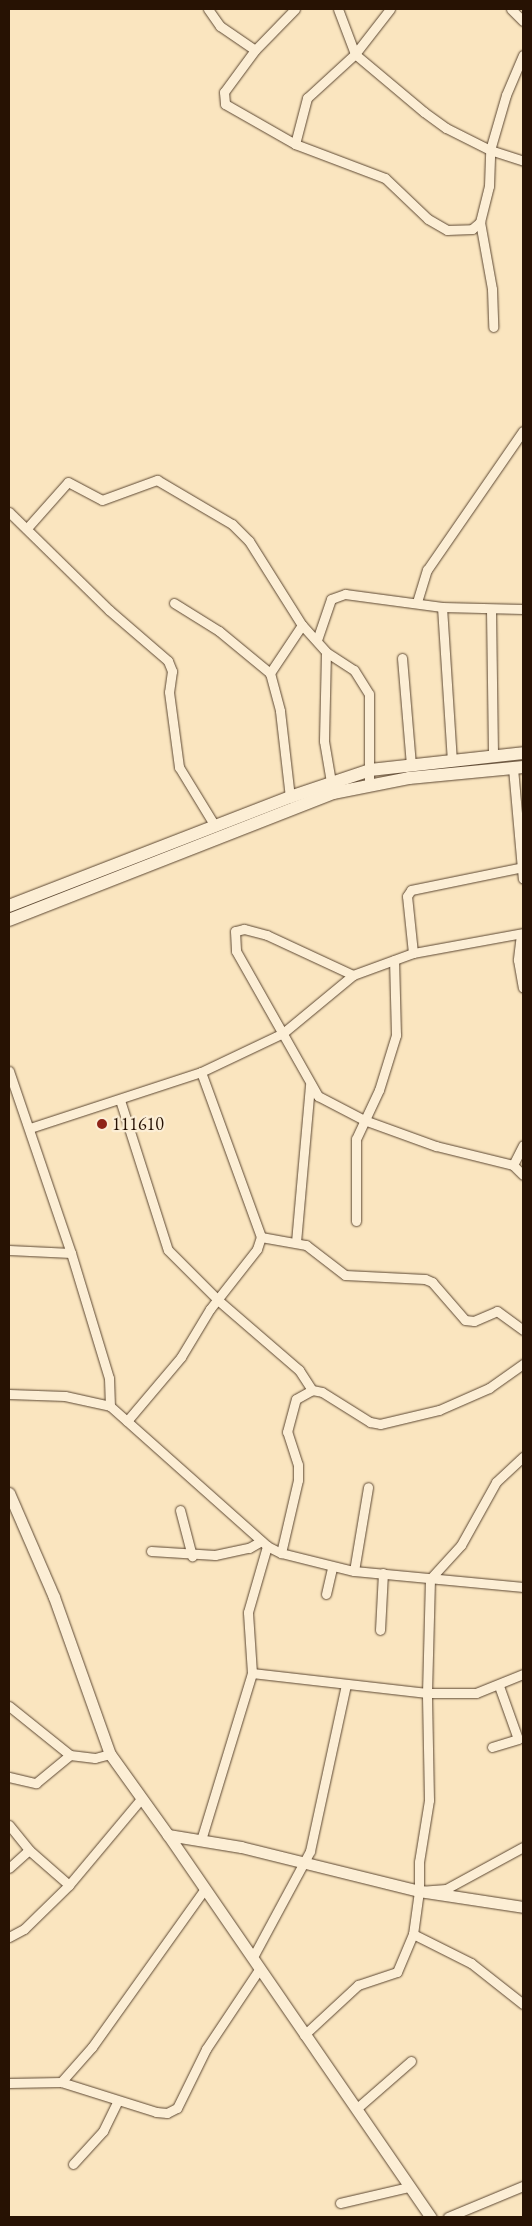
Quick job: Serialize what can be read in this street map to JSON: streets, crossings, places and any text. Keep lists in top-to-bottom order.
{
  "places": ["111610"]
}
